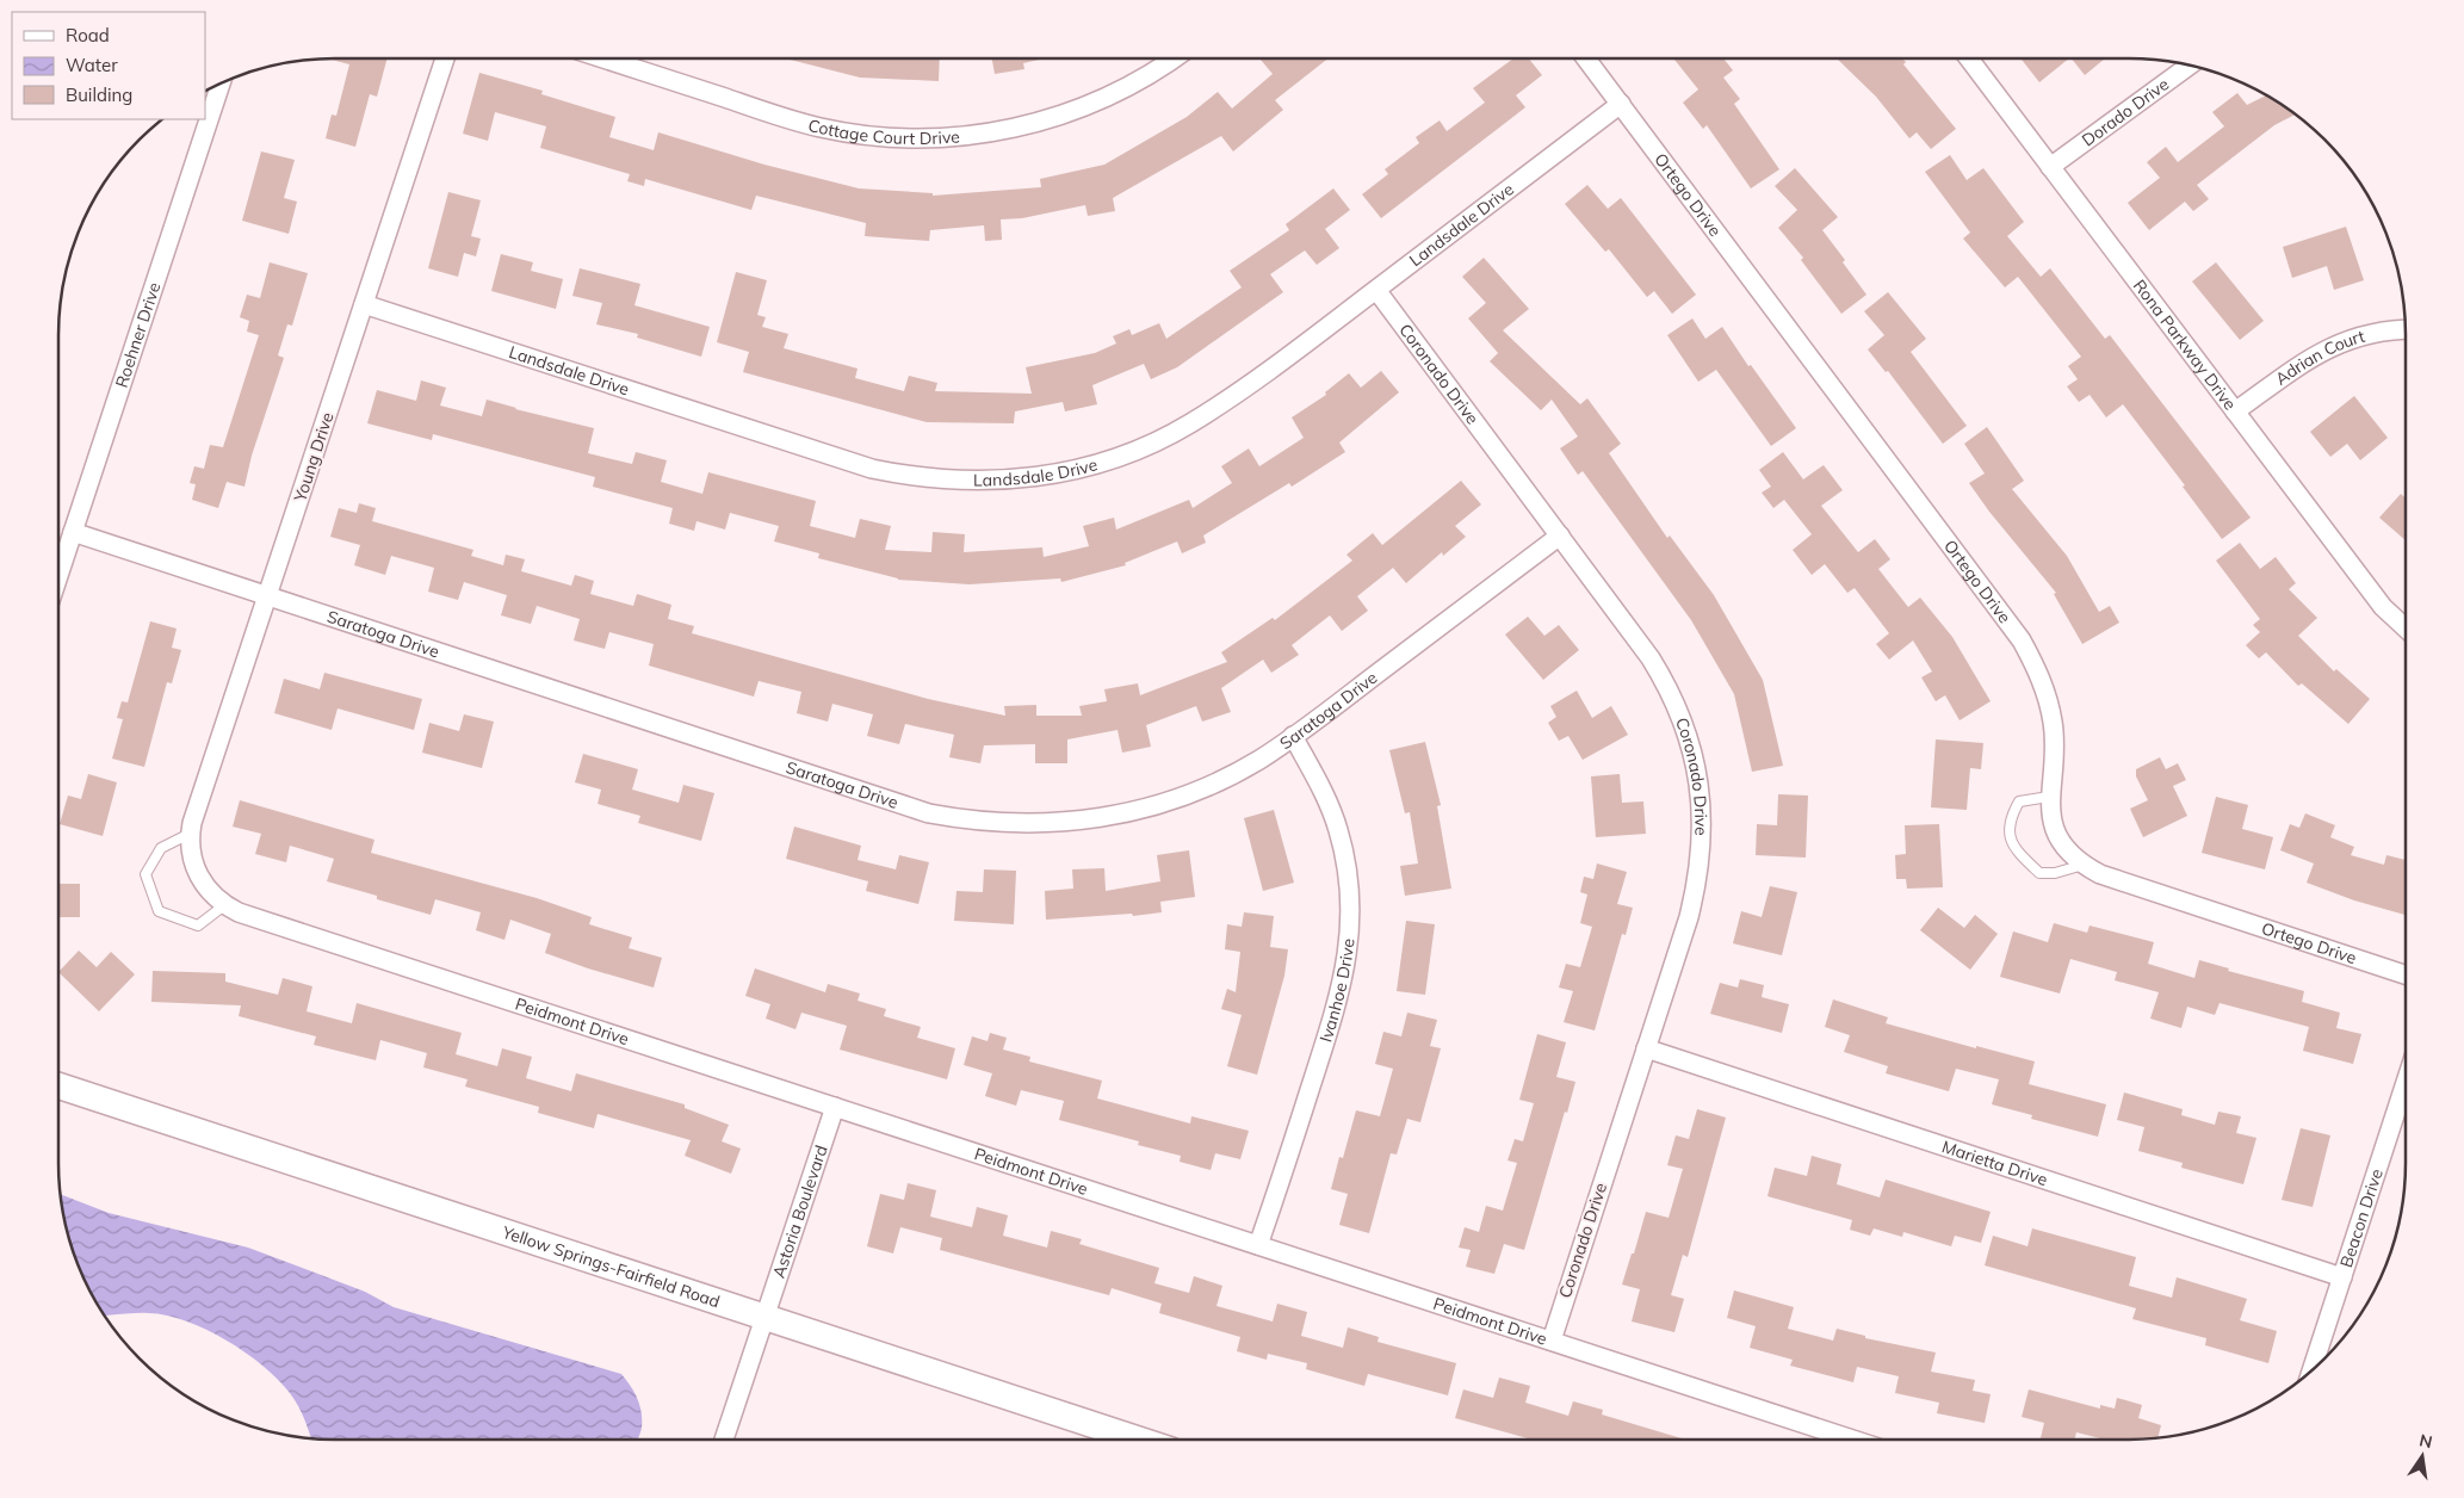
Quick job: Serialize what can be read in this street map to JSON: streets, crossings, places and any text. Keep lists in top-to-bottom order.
{
  "streets": {
    "main road": ["Yellow Springs-Fairfield Road"],
    "street": [
      "Dorado Drive",
      "Cottage Court Drive",
      "Ortego Drive",
      "Landsdale Drive",
      "Roehner Drive",
      "Rona Parkway Drive",
      "Adrian Court",
      "Coronado Drive",
      "Young Drive",
      "Saratoga Drive",
      "Ivanhoe Drive",
      "Peidmont Drive",
      "Marietta Drive",
      "Astoria Boulevard",
      "Beacon Drive"
    ]
  },
  "crossings": [
    ["Dorado Drive", "Rona Parkway Drive"],
    ["Ortego Drive", "Landsdale Drive"],
    ["Landsdale Drive", "Coronado Drive"],
    ["Landsdale Drive", "Young Drive"],
    ["Roehner Drive", "Saratoga Drive"],
    ["Rona Parkway Drive", "Adrian Court"],
    ["Coronado Drive", "Saratoga Drive"],
    ["Coronado Drive", "Peidmont Drive"],
    ["Coronado Drive", "Marietta Drive"],
    ["Young Drive", "Saratoga Drive"],
    ["Young Drive", "Peidmont Drive"],
    ["Saratoga Drive", "Ivanhoe Drive"],
    ["Ivanhoe Drive", "Peidmont Drive"],
    ["Peidmont Drive", "Astoria Boulevard"],
    ["Marietta Drive", "Beacon Drive"],
    ["Astoria Boulevard", "Yellow Springs-Fairfield Road"]
  ],
  "legend": ["Road", "Water", "Building"],
  "north": "top"
}
